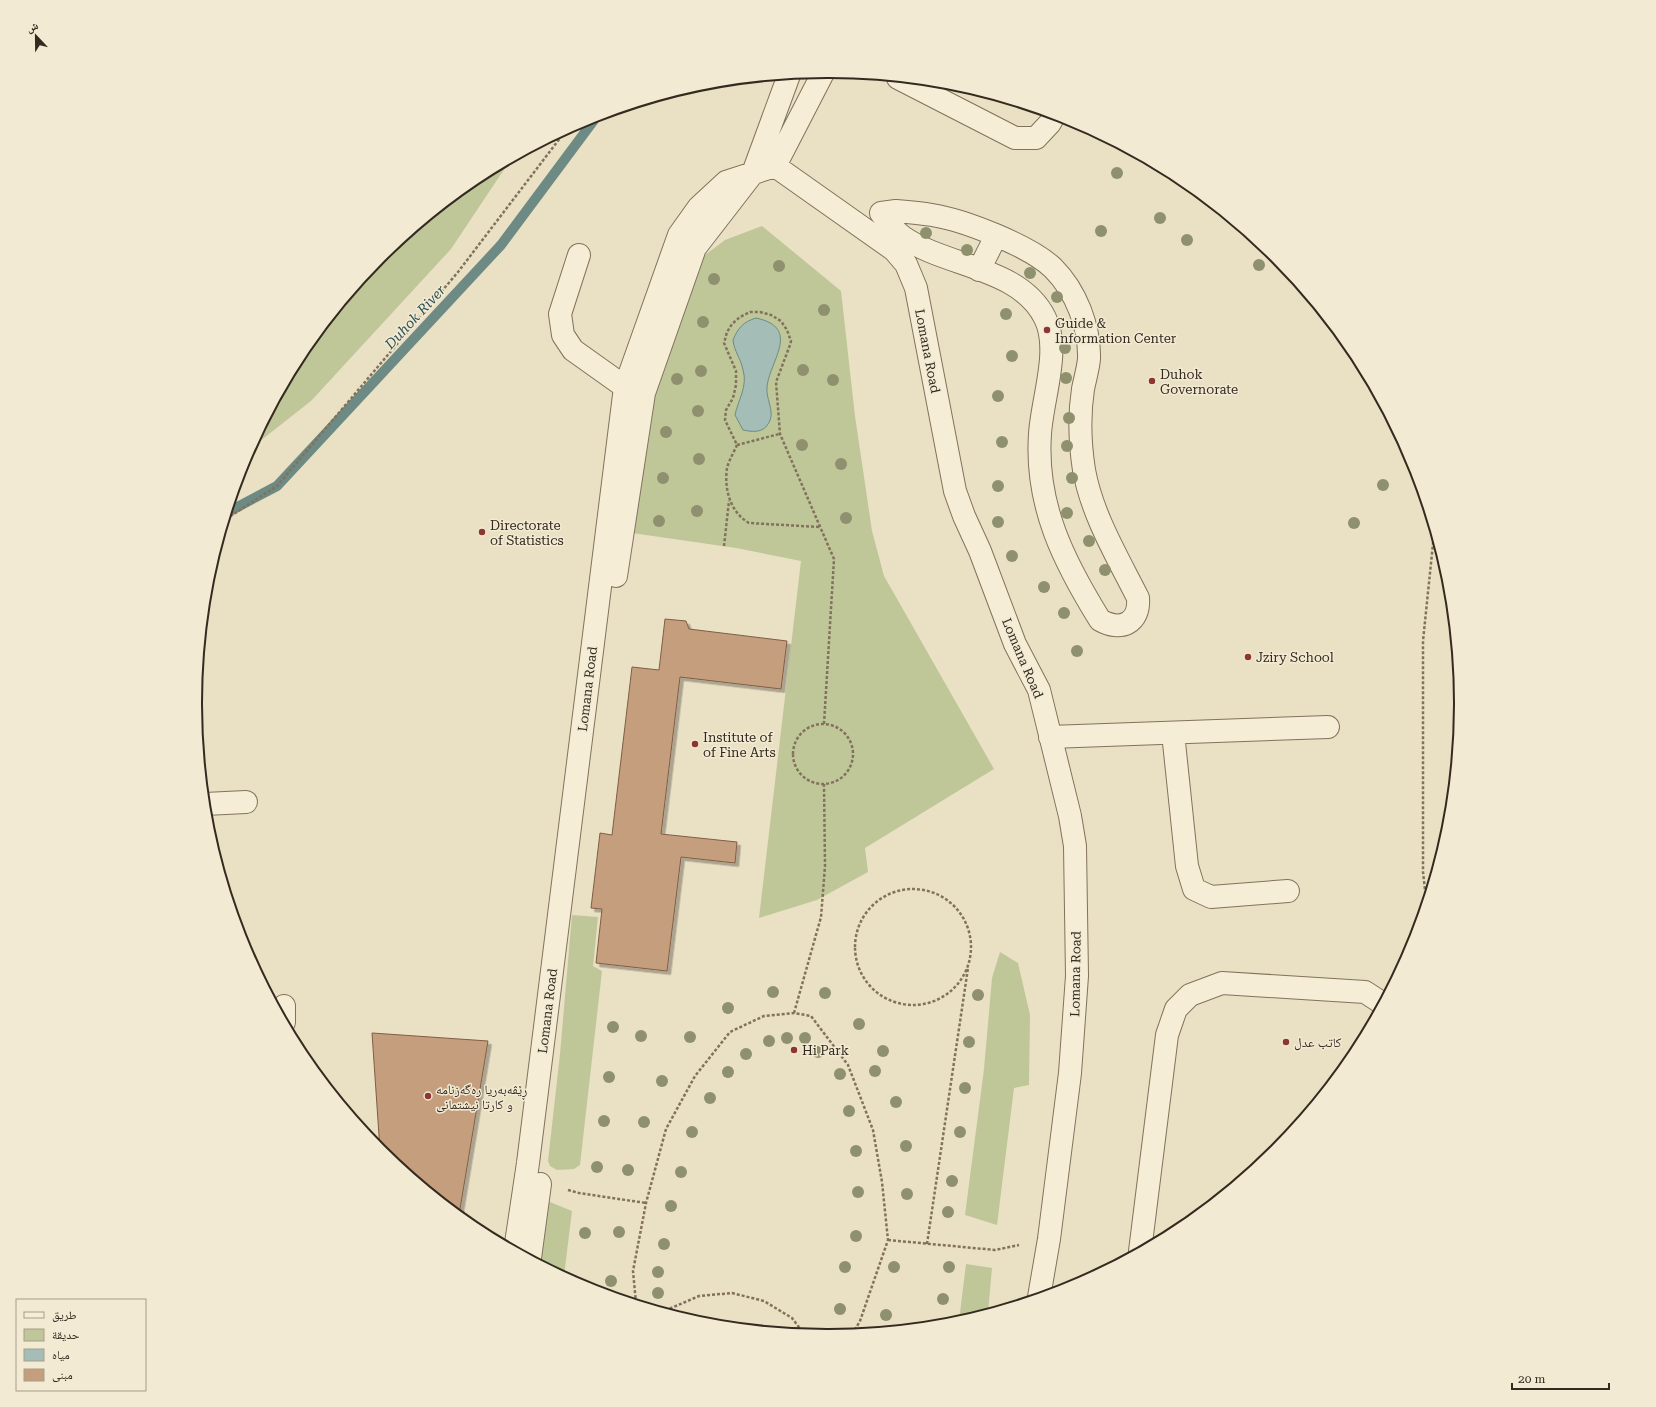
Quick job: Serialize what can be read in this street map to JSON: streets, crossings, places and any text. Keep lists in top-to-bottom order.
{
  "streets": {
    "street": ["Lomana Road"]
  },
  "water": ["Duhok River"],
  "places": [
    "Guide & Information Center",
    "Duhok Governorate",
    "Directorate of Statistics",
    "Jziry School",
    "Institute of of Fine Arts",
    "كاتب عدل",
    "Hi Park",
    "ڕێڤەبەریا رەگەزنامە و کارتا نیشتمانی"
  ],
  "legend": [
    "طريق",
    "حديقة",
    "مياه",
    "مبنى"
  ],
  "scale_bar": "20 m",
  "north": "top"
}
